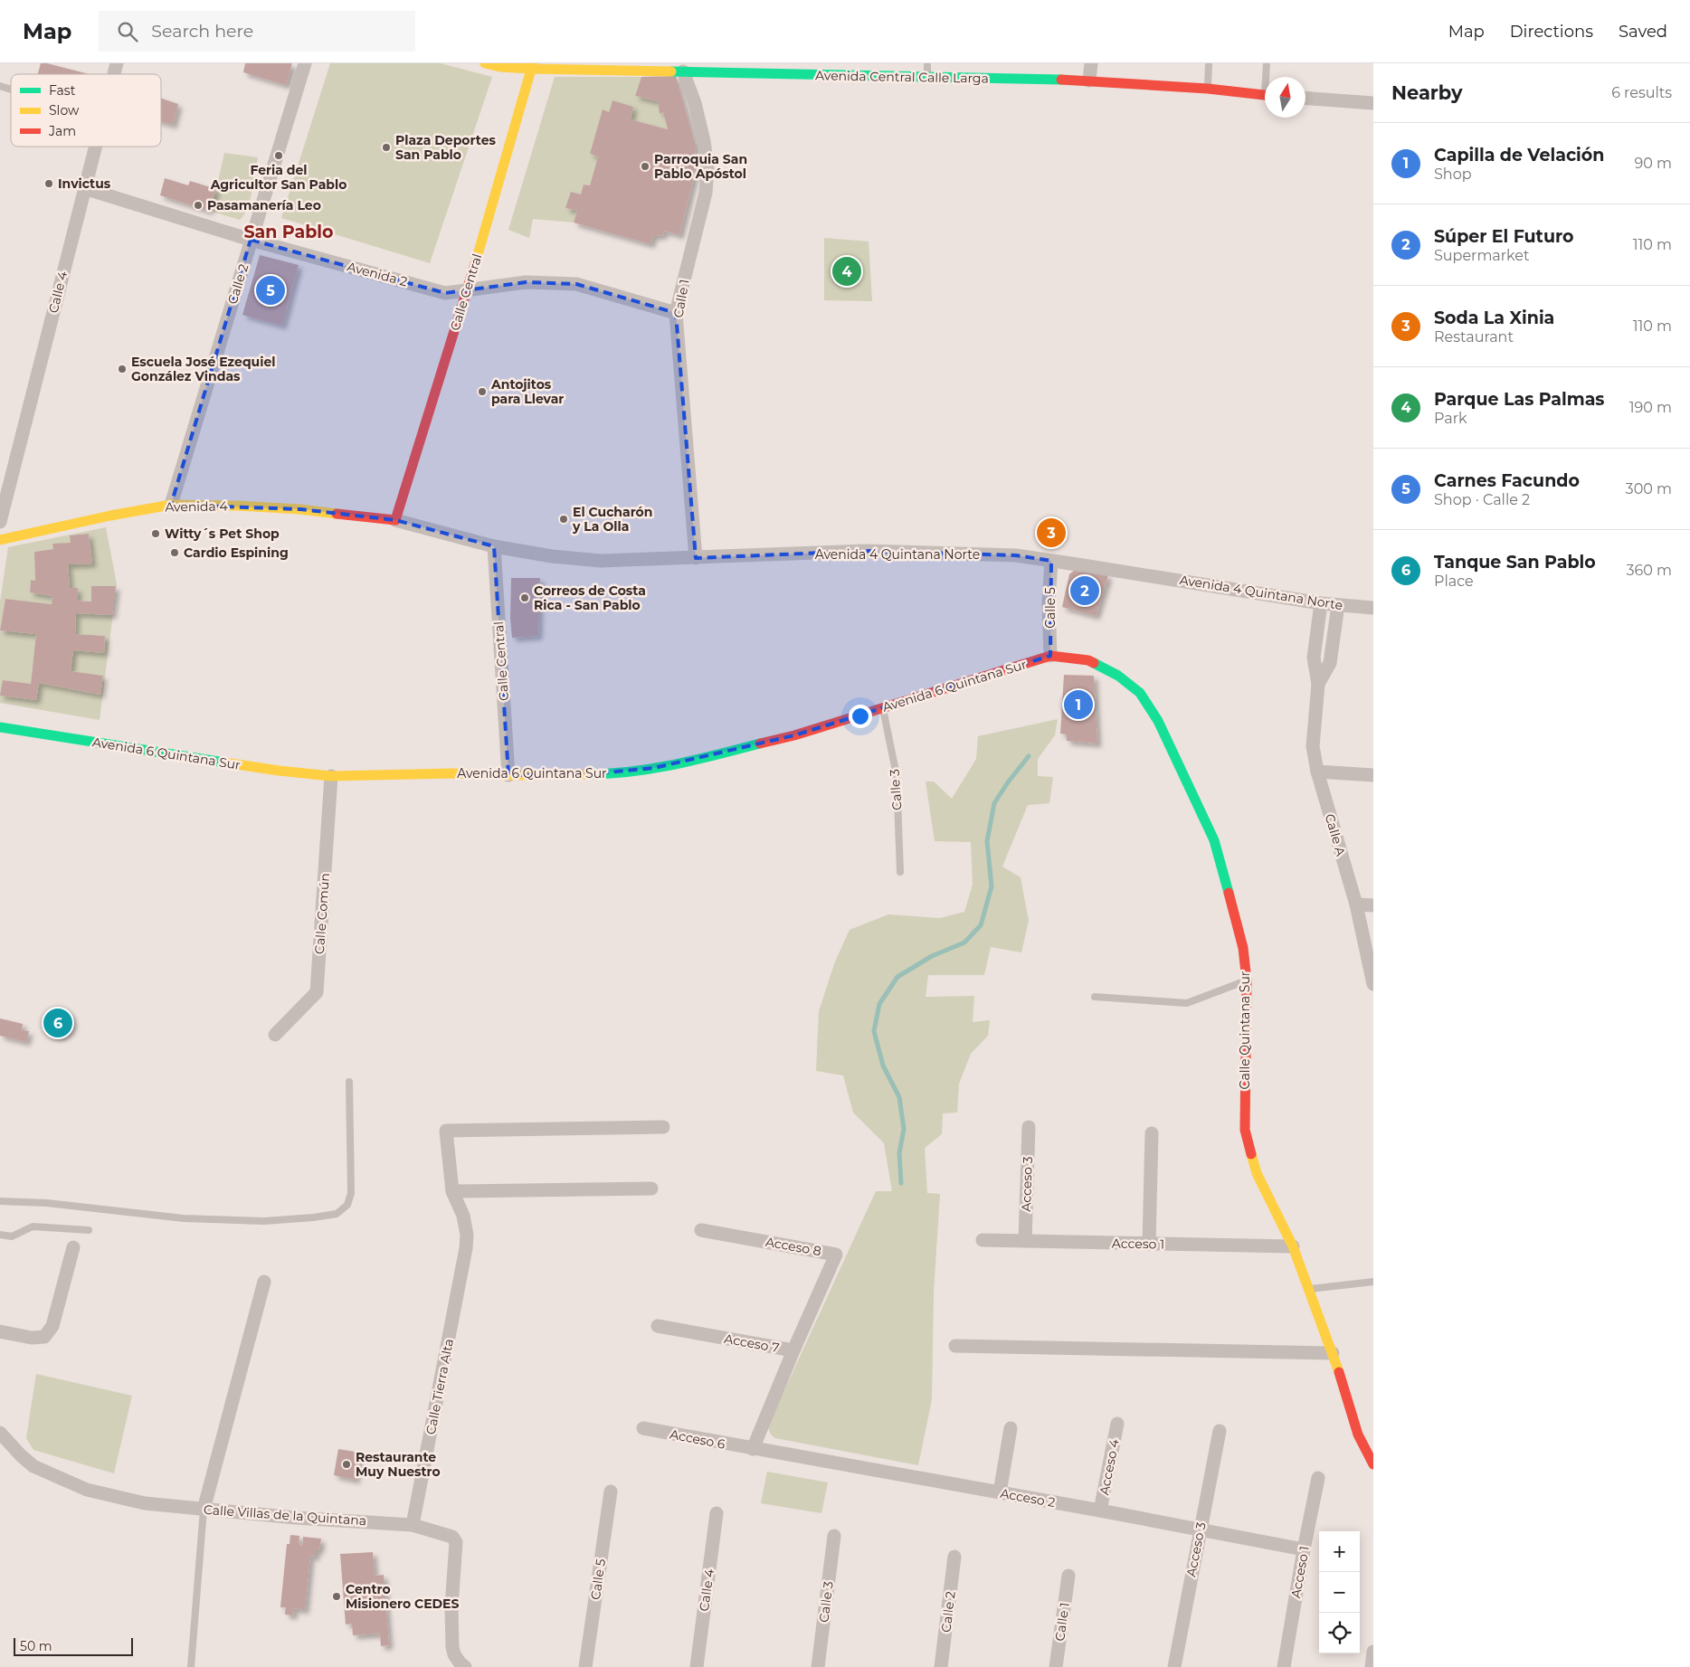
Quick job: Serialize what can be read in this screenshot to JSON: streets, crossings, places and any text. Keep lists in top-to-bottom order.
{
  "streets": {
    "street": [
      "Avenida Central Calle Larga",
      "Avenida 2",
      "Calle 2",
      "Calle 4",
      "Calle Central",
      "Calle 1",
      "Avenida 4",
      "Avenida 4 Quintana Norte",
      "Calle 5",
      "Avenida 6 Quintana Sur",
      "Calle 3",
      "Calle A",
      "Calle Común",
      "Calle Quintana Sur",
      "Acceso 3",
      "Acceso 1",
      "Acceso 8",
      "Acceso 7",
      "Calle Tierra Alta",
      "Acceso 6",
      "Acceso 4",
      "Acceso 2",
      "Calle Villas de la Quintana"
    ]
  },
  "crossings": [
    ["Avenida Central Calle Larga", "Calle Central"],
    ["Avenida Central Calle Larga", "Calle 1"],
    ["Avenida 2", "Calle 2"],
    ["Avenida 2", "Calle 4"],
    ["Avenida 2", "Calle Central"],
    ["Avenida 2", "Calle 1"],
    ["Calle 2", "Avenida 4"],
    ["Calle Central", "Avenida 4"],
    ["Calle Central", "Avenida 4 Quintana Norte"],
    ["Calle Central", "Avenida 6 Quintana Sur"],
    ["Calle 1", "Avenida 4 Quintana Norte"],
    ["Avenida 4", "Avenida 4 Quintana Norte"],
    ["Avenida 4 Quintana Norte", "Calle 5"],
    ["Avenida 4 Quintana Norte", "Calle A"],
    ["Calle 5", "Avenida 6 Quintana Sur"],
    ["Calle 5", "Calle Quintana Sur"],
    ["Avenida 6 Quintana Sur", "Calle 3"],
    ["Avenida 6 Quintana Sur", "Calle Común"],
    ["Avenida 6 Quintana Sur", "Calle Quintana Sur"],
    ["Calle Quintana Sur", "Acceso 1"],
    ["Acceso 3", "Acceso 1"],
    ["Acceso 3", "Acceso 2"],
    ["Acceso 1", "Acceso 2"],
    ["Acceso 8", "Acceso 7"],
    ["Acceso 7", "Acceso 6"],
    ["Acceso 7", "Acceso 2"],
    ["Calle Tierra Alta", "Calle Villas de la Quintana"],
    ["Acceso 6", "Acceso 2"],
    ["Acceso 4", "Acceso 2"]
  ],
  "districts": ["San Pablo"],
  "places": [
    "Plaza Deportes San Pablo",
    "Feria del Agricultor San Pablo",
    "Parroquia San Pablo Apóstol",
    "Invictus",
    "Pasamanería Leo",
    "Escuela José Ezequiel González Vindas",
    "Antojitos para Llevar",
    "El Cucharón y La Olla",
    "Witty´s Pet Shop",
    "Cardio Espining",
    "Correos de Costa Rica - San Pablo",
    "Restaurante Muy Nuestro",
    "Centro Misionero CEDES"
  ],
  "legend": ["Fast", "Slow", "Jam"],
  "scale_bar": "50 m",
  "north": "top",
  "page": {
    "header": "Map",
    "search": "Search here",
    "nav": ["Map", "Directions", "Saved"],
    "heading": ["Nearby", "6 results"],
    "list": [
      {
        "mark": "1",
        "name": "Capilla de Velación",
        "note": "Shop",
        "value": "90 m"
      },
      {
        "mark": "2",
        "name": "Súper El Futuro",
        "note": "Supermarket",
        "value": "110 m"
      },
      {
        "mark": "3",
        "name": "Soda La Xinia",
        "note": "Restaurant",
        "value": "110 m"
      },
      {
        "mark": "4",
        "name": "Parque Las Palmas",
        "note": "Park",
        "value": "190 m"
      },
      {
        "mark": "5",
        "name": "Carnes Facundo",
        "note": "Shop · Calle 2",
        "value": "300 m"
      },
      {
        "mark": "6",
        "name": "Tanque San Pablo",
        "note": "Place",
        "value": "360 m"
      }
    ],
    "pins": [
      "4",
      "5",
      "3",
      "2",
      "1",
      "6"
    ],
    "map_buttons": ["+", "−"],
    "scale": "50 m"
  }
}
